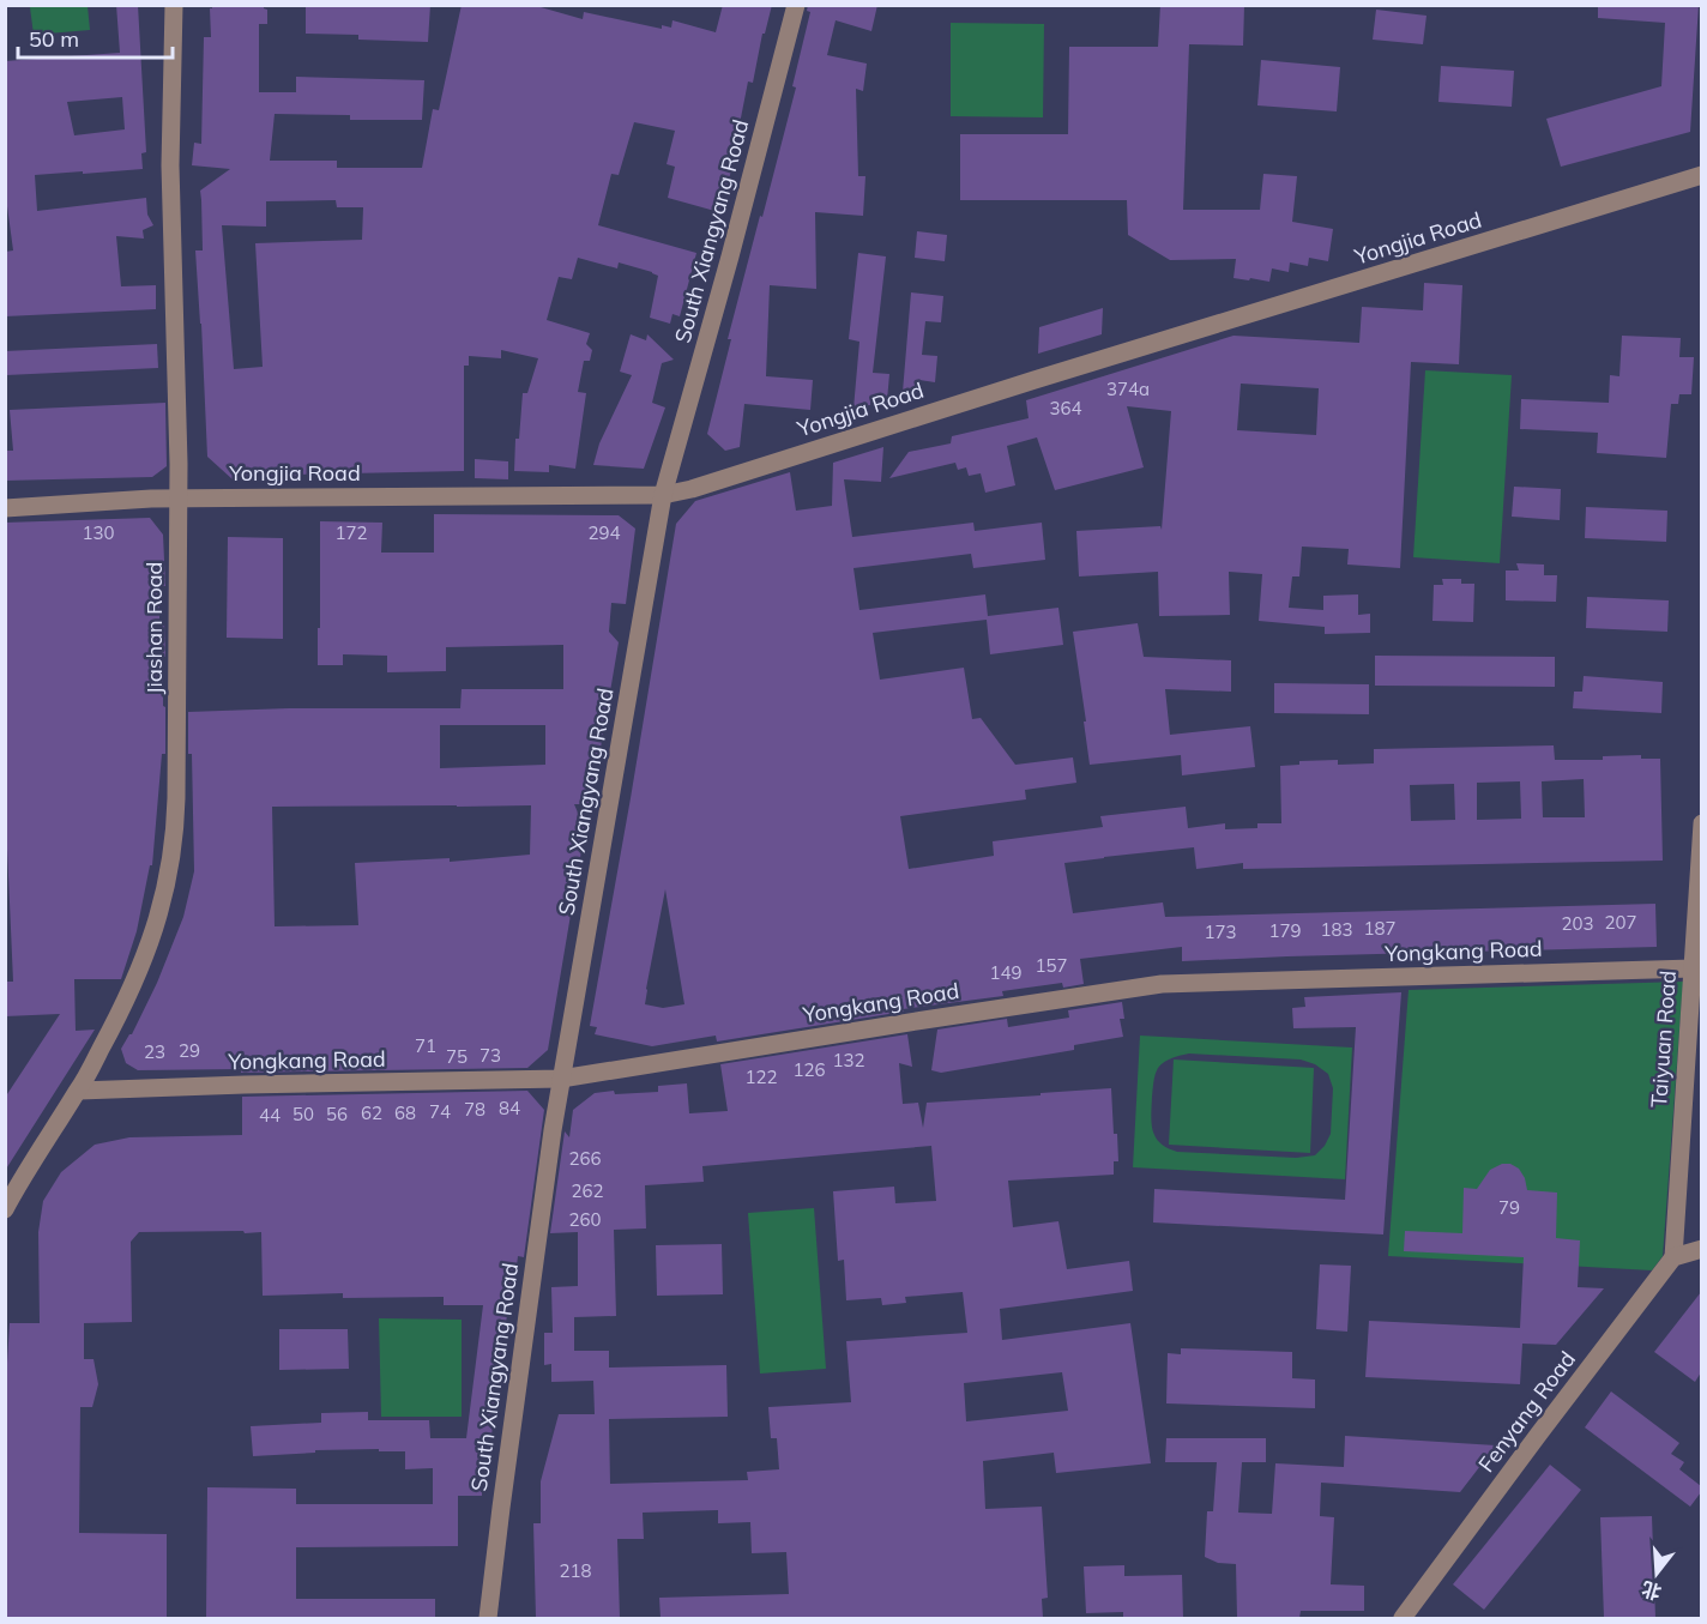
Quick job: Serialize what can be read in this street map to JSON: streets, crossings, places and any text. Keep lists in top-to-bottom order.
{
  "streets": {
    "street": [
      "South Xiangyang Road",
      "Yongjia Road",
      "Jiashan Road",
      "Yongkang Road",
      "Taiyuan Road",
      "Fenyang Road"
    ]
  },
  "crossings": [
    ["South Xiangyang Road", "Yongjia Road"],
    ["South Xiangyang Road", "Yongkang Road"],
    ["Yongjia Road", "Jiashan Road"],
    ["Jiashan Road", "Yongkang Road"],
    ["Yongkang Road", "Taiyuan Road"],
    ["Taiyuan Road", "Fenyang Road"]
  ],
  "house_numbers": [
    "374a",
    "364",
    "130",
    "172",
    "294",
    "207",
    "203",
    "187",
    "183",
    "179",
    "173",
    "157",
    "149",
    "71",
    "29",
    "23",
    "73",
    "75",
    "132",
    "126",
    "122",
    "84",
    "78",
    "74",
    "62",
    "68",
    "50",
    "56",
    "44",
    "266",
    "262",
    "79",
    "260",
    "218"
  ],
  "scale_bar": "50 m",
  "north": "bottom"
}
